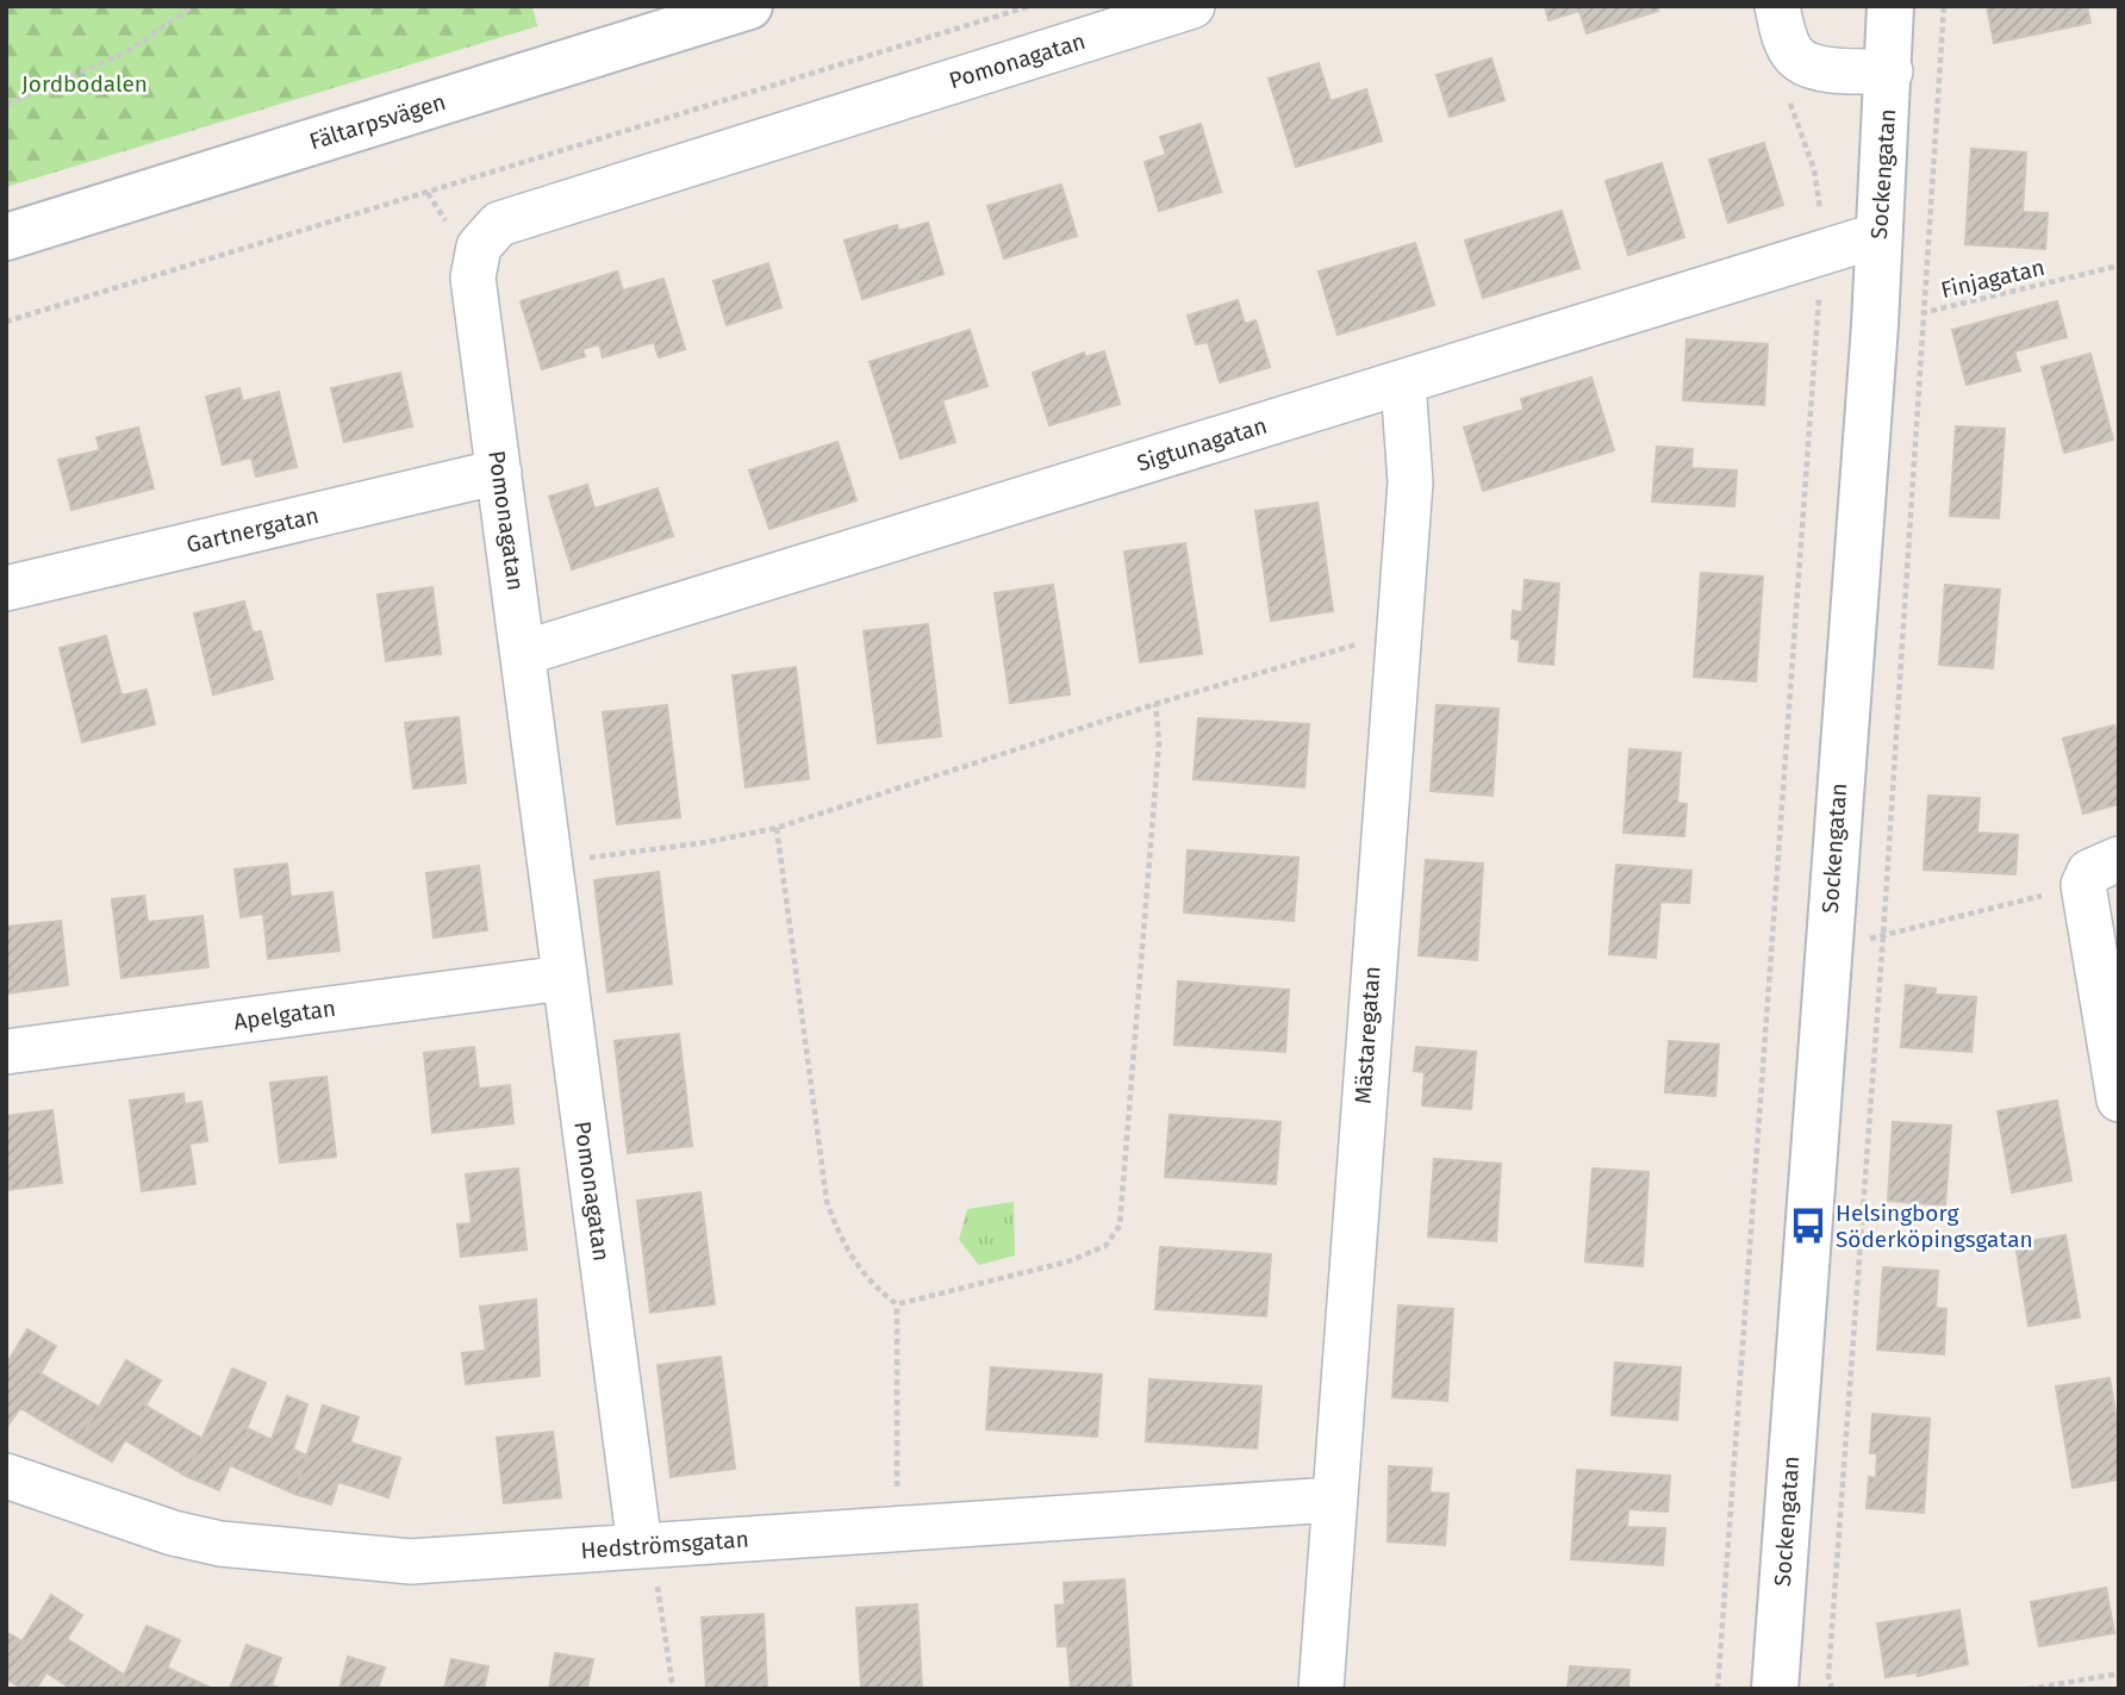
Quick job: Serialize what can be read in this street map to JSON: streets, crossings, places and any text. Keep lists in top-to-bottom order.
{
  "streets": {
    "street": [
      "Pomonagatan",
      "Fältarpsvägen",
      "Sockengatan",
      "Sigtunagatan",
      "Gartnergatan",
      "Apelgatan",
      "Mästaregatan",
      "Hedströmsgatan"
    ],
    "path": ["Finjagatan"]
  },
  "crossings": [
    ["Pomonagatan", "Sigtunagatan"],
    ["Pomonagatan", "Gartnergatan"],
    ["Pomonagatan", "Apelgatan"],
    ["Pomonagatan", "Hedströmsgatan"],
    ["Sockengatan", "Finjagatan"],
    ["Sockengatan", "Sigtunagatan"],
    ["Sigtunagatan", "Mästaregatan"],
    ["Mästaregatan", "Hedströmsgatan"]
  ],
  "parks": ["Jordbodalen"],
  "places": {
    "bus stop": ["Helsingborg Söderköpingsgatan"]
  }
}
